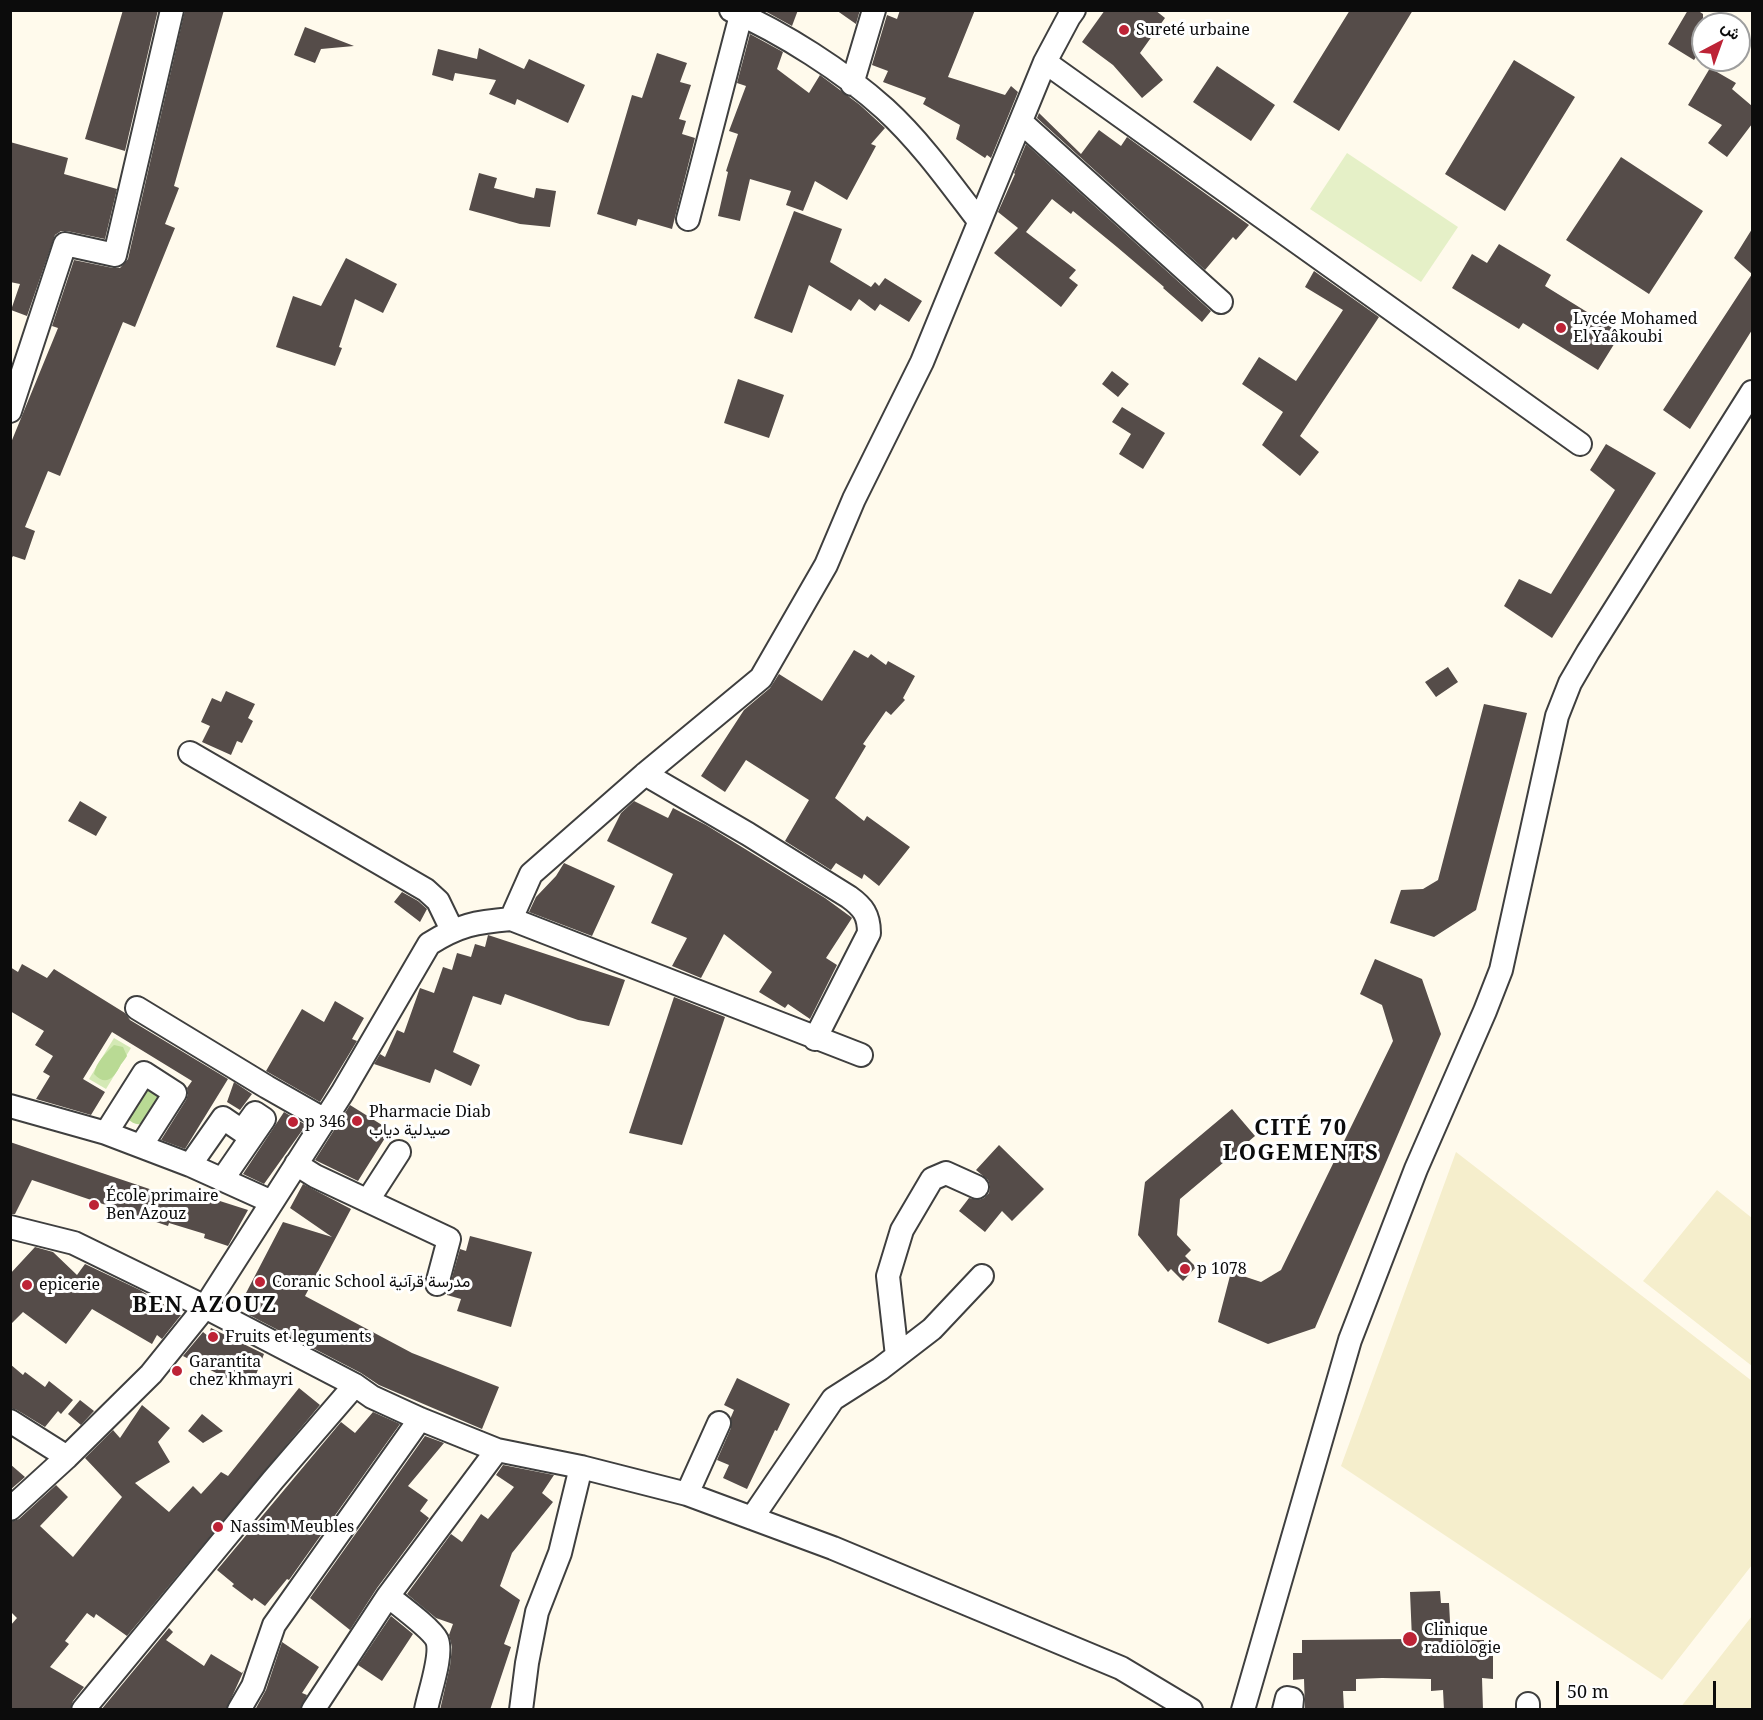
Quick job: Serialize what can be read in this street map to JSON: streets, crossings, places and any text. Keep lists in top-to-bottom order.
{
  "districts": ["CITÉ 70 LOGEMENTS", "BEN AZOUZ"],
  "places": [
    "Sureté urbaine",
    "Lycée Mohamed El Yaâkoubi",
    "Pharmacie Diab صيدلية دياب",
    "p 346",
    "École primaire Ben Azouz",
    "p 1078",
    "Coranic School مدرسة قرآنية",
    "epicerie",
    "Fruits et leguments",
    "Garantita chez khmayri",
    "Nassim Meubles",
    "Clinique radiologie"
  ],
  "scale_bar": "50 m",
  "north": "top right"
}
